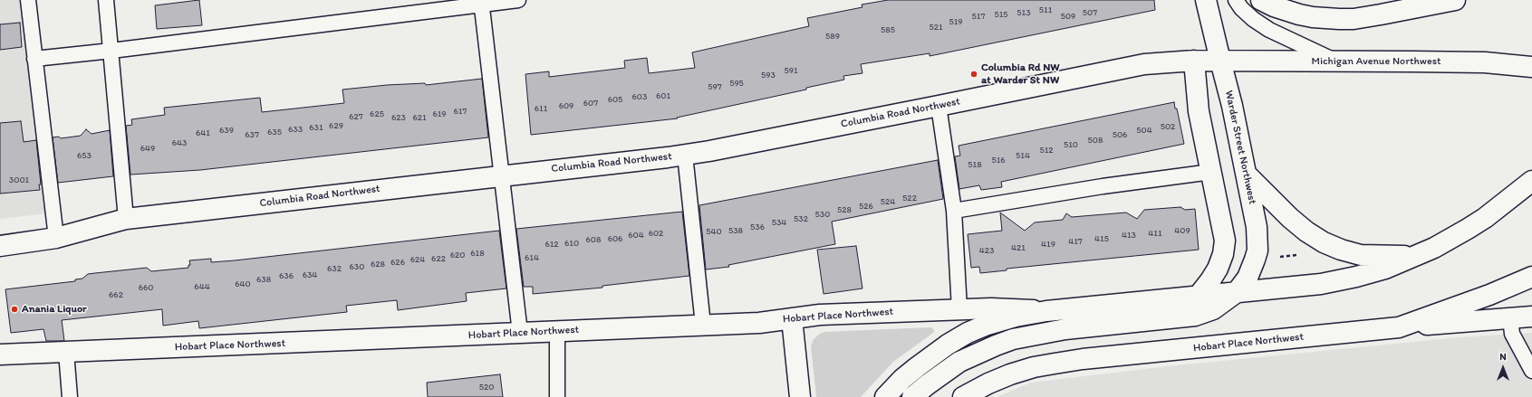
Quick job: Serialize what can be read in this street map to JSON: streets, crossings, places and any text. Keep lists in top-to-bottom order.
{
  "streets": {
    "main road": [
      "Michigan Avenue Northwest",
      "Columbia Road Northwest",
      "Warder Street Northwest",
      "Hobart Place Northwest"
    ]
  },
  "crossings": [
    ["Michigan Avenue Northwest", "Columbia Road Northwest"],
    ["Michigan Avenue Northwest", "Warder Street Northwest"],
    ["Columbia Road Northwest", "Warder Street Northwest"],
    ["Warder Street Northwest", "Hobart Place Northwest"]
  ],
  "places": ["Columbia Rd NW at Warder St NW", "Anania Liquor"],
  "house_numbers": [
    "511",
    "513",
    "507",
    "515",
    "517",
    "509",
    "519",
    "521",
    "585",
    "589",
    "591",
    "593",
    "595",
    "597",
    "601",
    "603",
    "605",
    "607",
    "609",
    "611",
    "617",
    "625",
    "619",
    "627",
    "623",
    "621",
    "629",
    "502",
    "631",
    "633",
    "639",
    "504",
    "635",
    "641",
    "637",
    "506",
    "508",
    "643",
    "510",
    "649",
    "512",
    "653",
    "514",
    "516",
    "518",
    "3001",
    "522",
    "524",
    "526",
    "528",
    "530",
    "532",
    "534",
    "536",
    "538",
    "409",
    "540",
    "602",
    "411",
    "604",
    "413",
    "606",
    "415",
    "608",
    "417",
    "610",
    "612",
    "419",
    "421",
    "423",
    "618",
    "620",
    "614",
    "622",
    "624",
    "626",
    "628",
    "630",
    "632",
    "634",
    "636",
    "638",
    "640",
    "644",
    "660",
    "662",
    "520"
  ],
  "north": "top"
}
